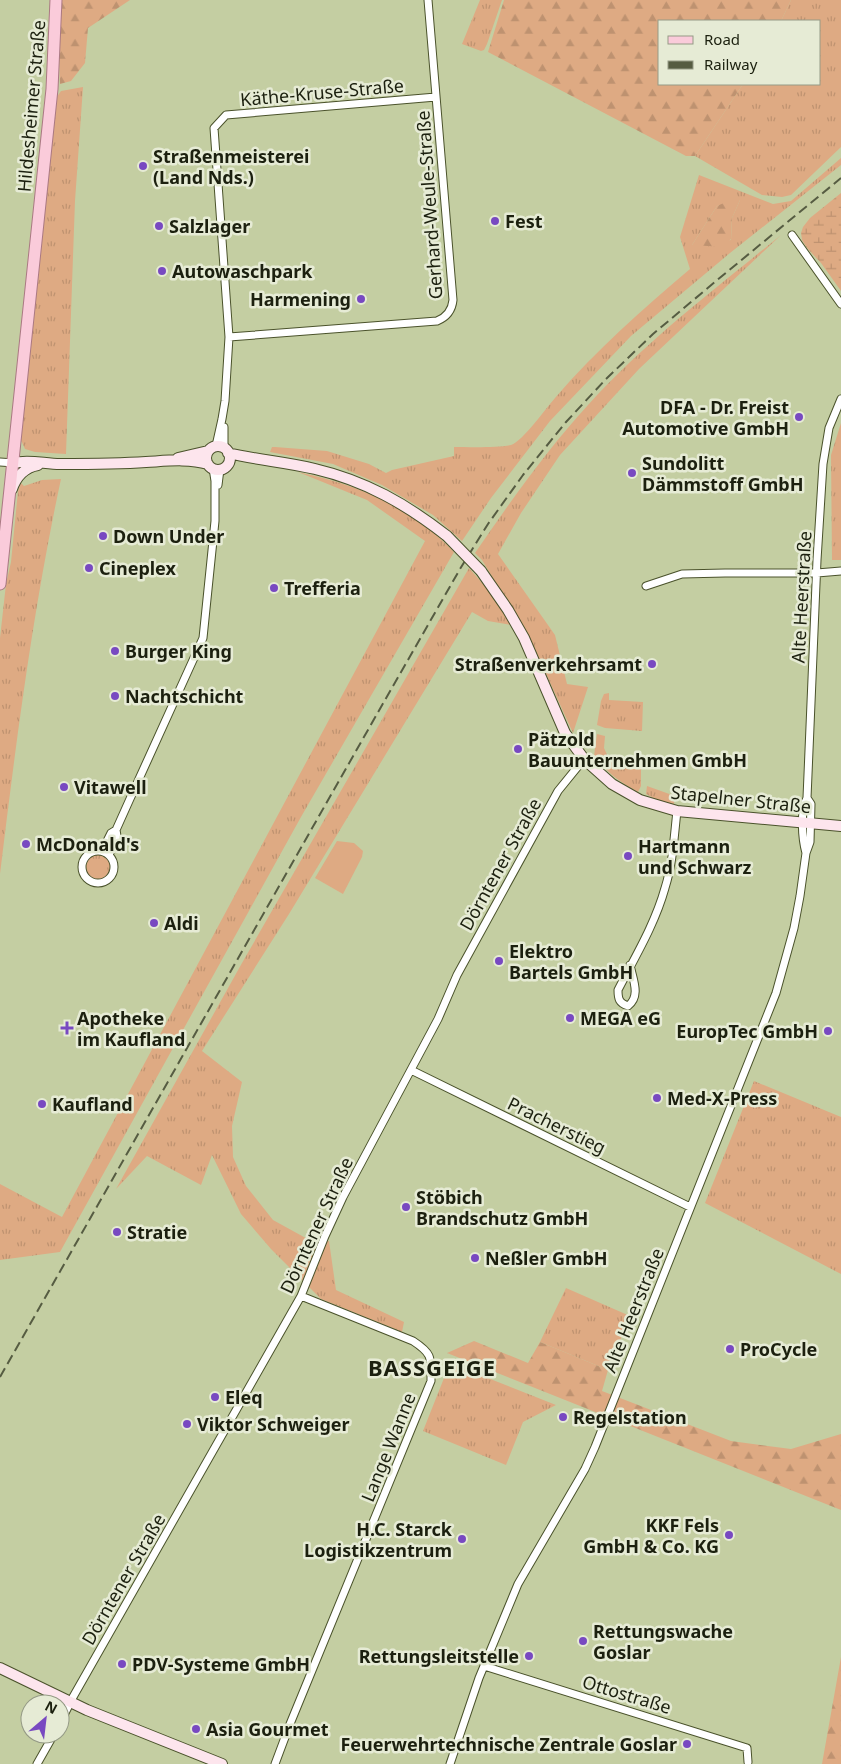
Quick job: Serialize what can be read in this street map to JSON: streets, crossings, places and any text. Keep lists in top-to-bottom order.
{
  "streets": {
    "main road": ["Hildesheimer Straße"],
    "street": [
      "Käthe-Kruse-Straße",
      "Gerhard-Weule-Straße",
      "Alte Heerstraße",
      "Stapelner Straße",
      "Dörntener Straße",
      "Pracherstieg",
      "Lange Wanne",
      "Ottostraße"
    ]
  },
  "crossings": [
    ["Käthe-Kruse-Straße", "Gerhard-Weule-Straße"],
    ["Hildesheimer Straße", "Stapelner Straße"],
    ["Alte Heerstraße", "Stapelner Straße"],
    ["Alte Heerstraße", "Pracherstieg"],
    ["Alte Heerstraße", "Ottostraße"],
    ["Stapelner Straße", "Dörntener Straße"],
    ["Dörntener Straße", "Pracherstieg"],
    ["Dörntener Straße", "Lange Wanne"]
  ],
  "districts": ["BASSGEIGE"],
  "places": {
    "other": [
      "Straßenmeisterei (Land Nds.)",
      "Fest",
      "Salzlager",
      "Autowaschpark",
      "Harmening",
      "DFA - Dr. Freist Automotive GmbH",
      "Sundolitt Dämmstoff GmbH",
      "Down Under",
      "Cineplex",
      "Trefferia",
      "Burger King",
      "Straßenverkehrsamt",
      "Nachtschicht",
      "Pätzold Bauunternehmen GmbH",
      "Vitawell",
      "McDonald's",
      "Hartmann und Schwarz",
      "Aldi",
      "Elektro Bartels GmbH",
      "MEGA eG",
      "EuropTec GmbH",
      "Med-X-Press",
      "Kaufland",
      "Stöbich Brandschutz GmbH",
      "Stratie",
      "Neßler GmbH",
      "ProCycle",
      "Eleq",
      "Regelstation",
      "Viktor Schweiger",
      "KKF Fels GmbH & Co. KG",
      "H.C. Starck Logistikzentrum",
      "Rettungswache Goslar",
      "Rettungsleitstelle",
      "PDV-Systeme GmbH",
      "Asia Gourmet",
      "Feuerwehrtechnische Zentrale Goslar"
    ],
    "health": ["Apotheke im Kaufland"]
  },
  "legend": ["Road", "Railway"],
  "north": "top right"
}
